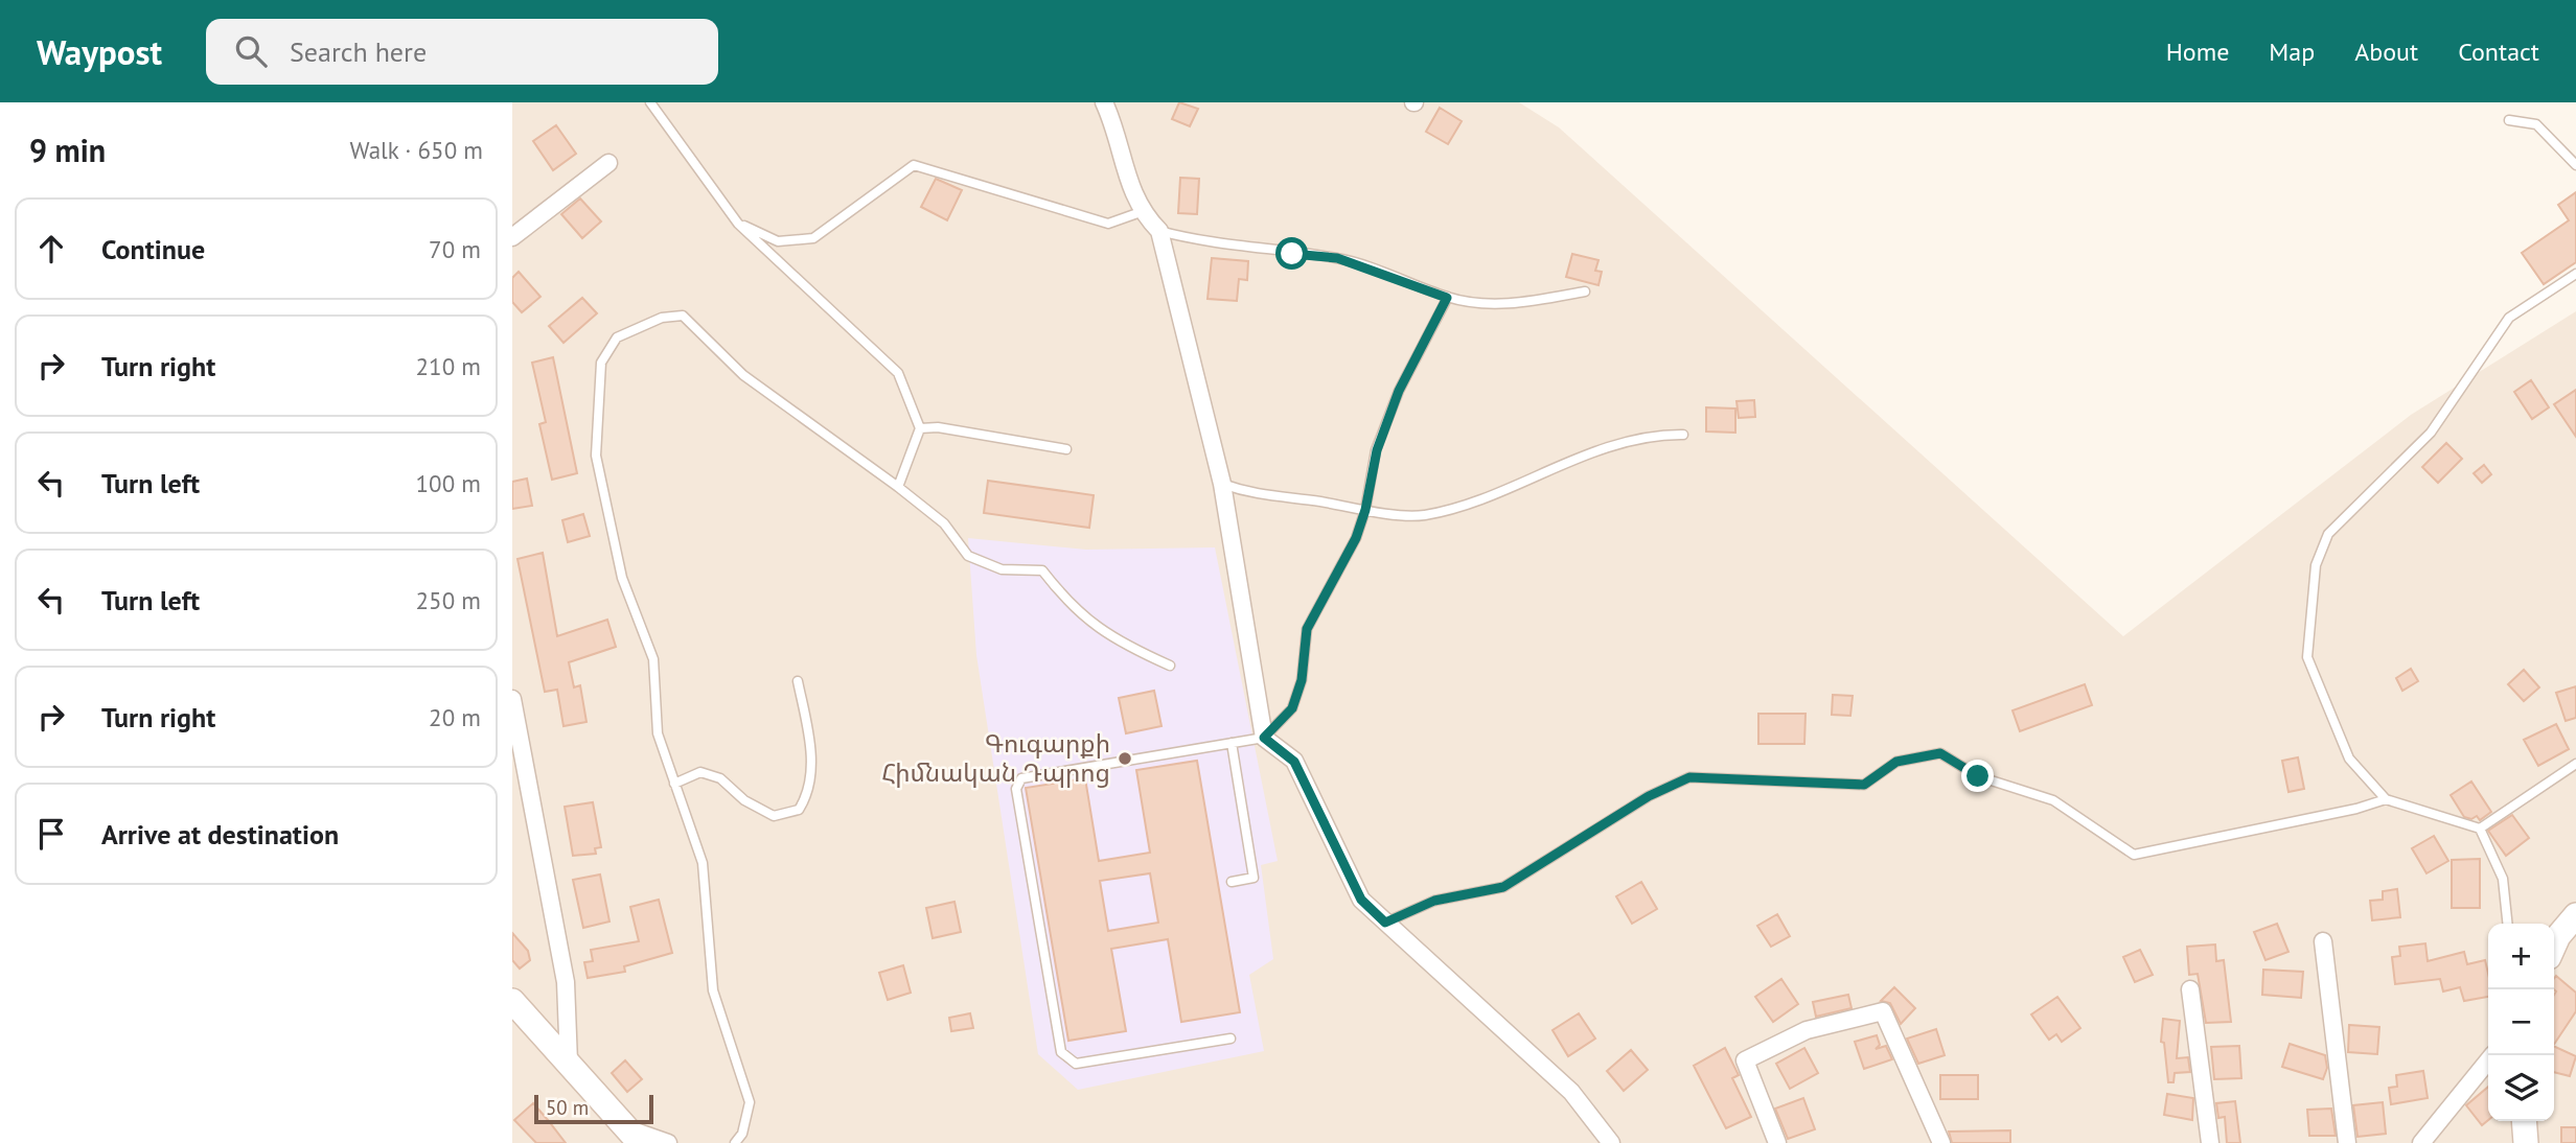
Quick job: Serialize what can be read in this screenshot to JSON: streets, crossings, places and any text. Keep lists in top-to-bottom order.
{
  "places": ["Գուգարքի Հիմնական Դպրոց"],
  "scale_bar": "50 m",
  "page": {
    "header": "Waypost",
    "search": "Search here",
    "nav": [
      "Home",
      "Map",
      "About",
      "Contact"
    ],
    "heading": ["9 min", "Walk · 650 m"],
    "list": [
      ["Continue", "70 m"],
      ["Turn right", "210 m"],
      ["Turn left", "100 m"],
      ["Turn left", "250 m"],
      ["Turn right", "20 m"],
      "Arrive at destination"
    ],
    "map_buttons": ["+", "−"],
    "scale": "50 m"
  }
}
